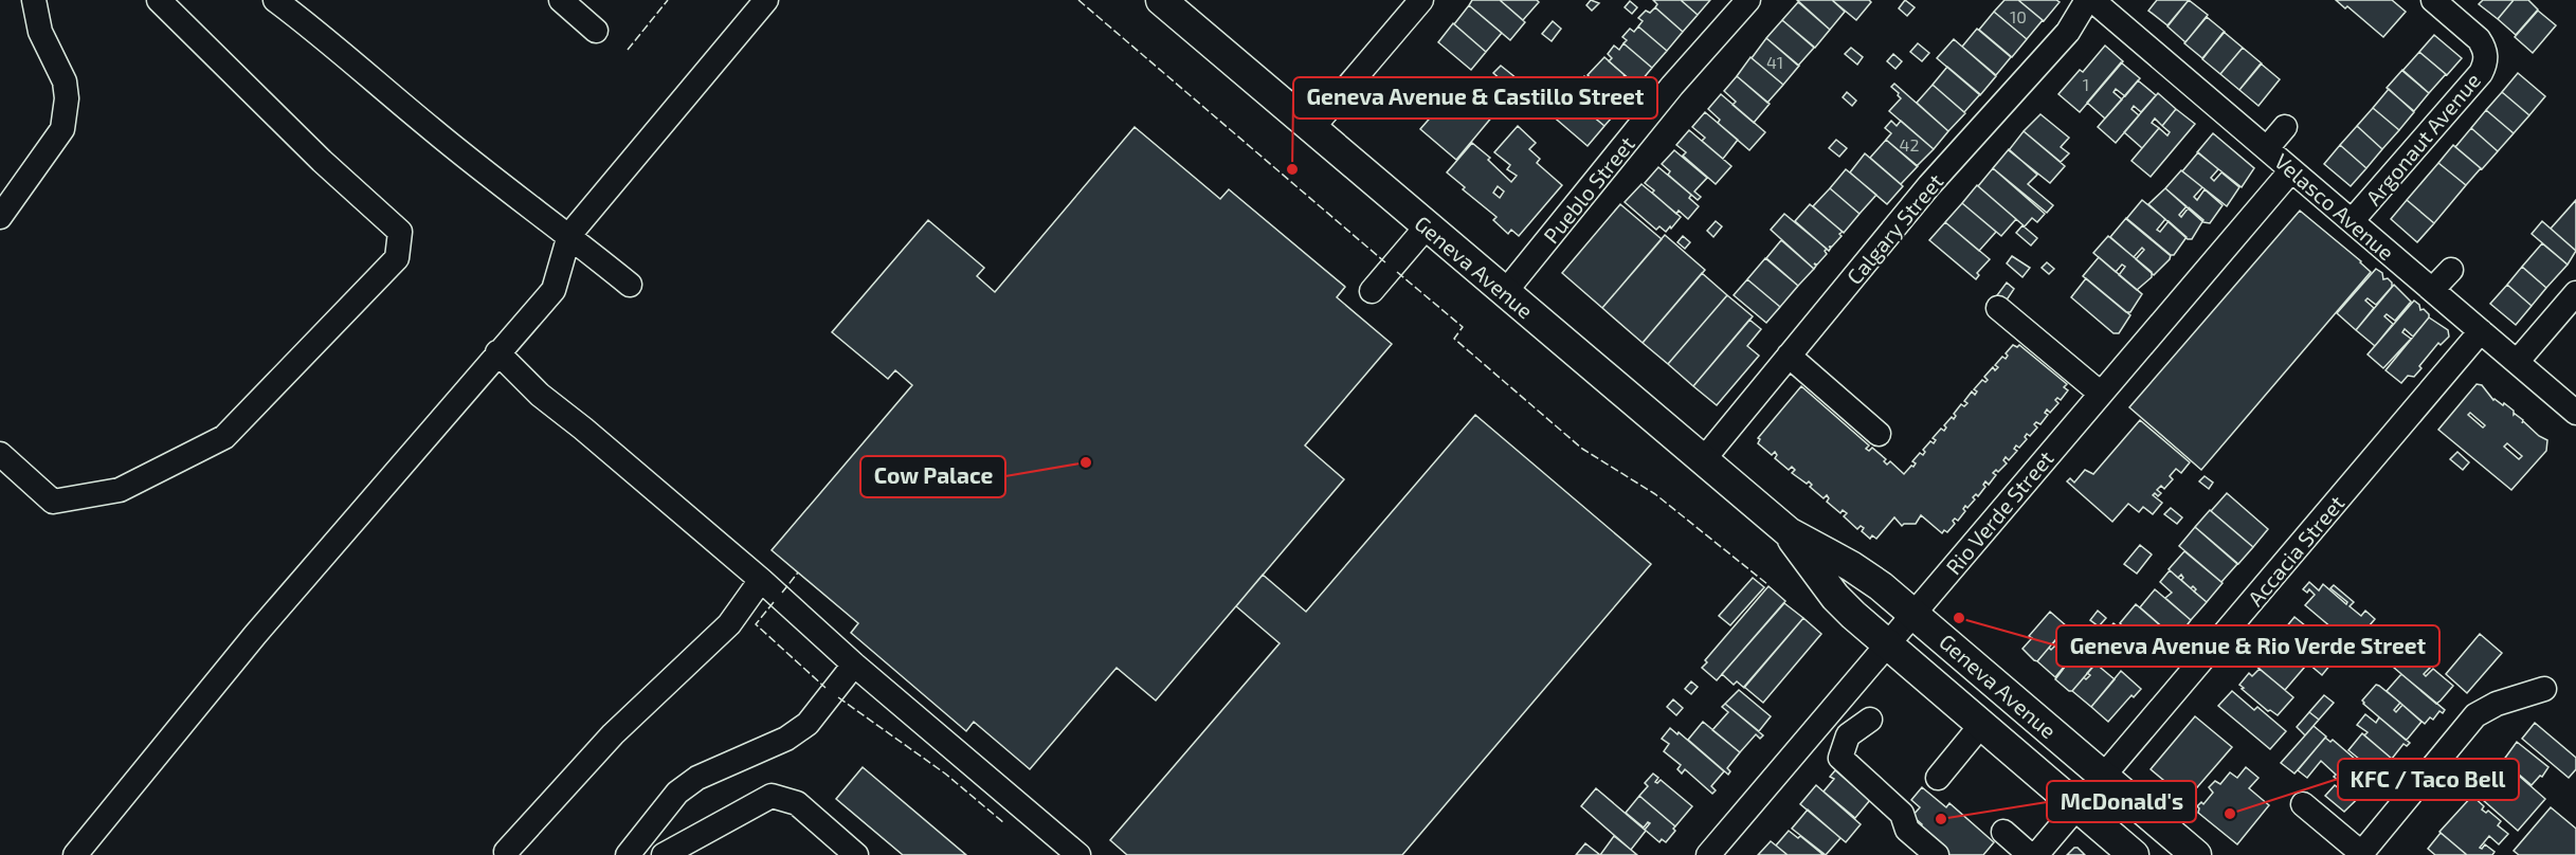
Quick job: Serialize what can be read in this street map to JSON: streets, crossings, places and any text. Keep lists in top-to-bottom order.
{
  "streets": {
    "main road": ["Geneva Avenue"],
    "street": [
      "Argonaut Avenue",
      "Pueblo Street",
      "Velasco Avenue",
      "Calgary Street",
      "Rio Verde Street",
      "Accacia Street"
    ]
  },
  "crossings": [
    ["Argonaut Avenue", "Velasco Avenue"],
    ["Pueblo Street", "Geneva Avenue"],
    ["Velasco Avenue", "Rio Verde Street"],
    ["Velasco Avenue", "Accacia Street"],
    ["Calgary Street", "Geneva Avenue"],
    ["Geneva Avenue", "Rio Verde Street"],
    ["Geneva Avenue", "Accacia Street"]
  ],
  "places": [
    "Geneva Avenue & Castillo Street",
    "Cow Palace",
    "Geneva Avenue & Rio Verde Street",
    "KFC / Taco Bell",
    "McDonald's"
  ],
  "house_numbers": [
    "10",
    "41",
    "1",
    "42"
  ]
}
